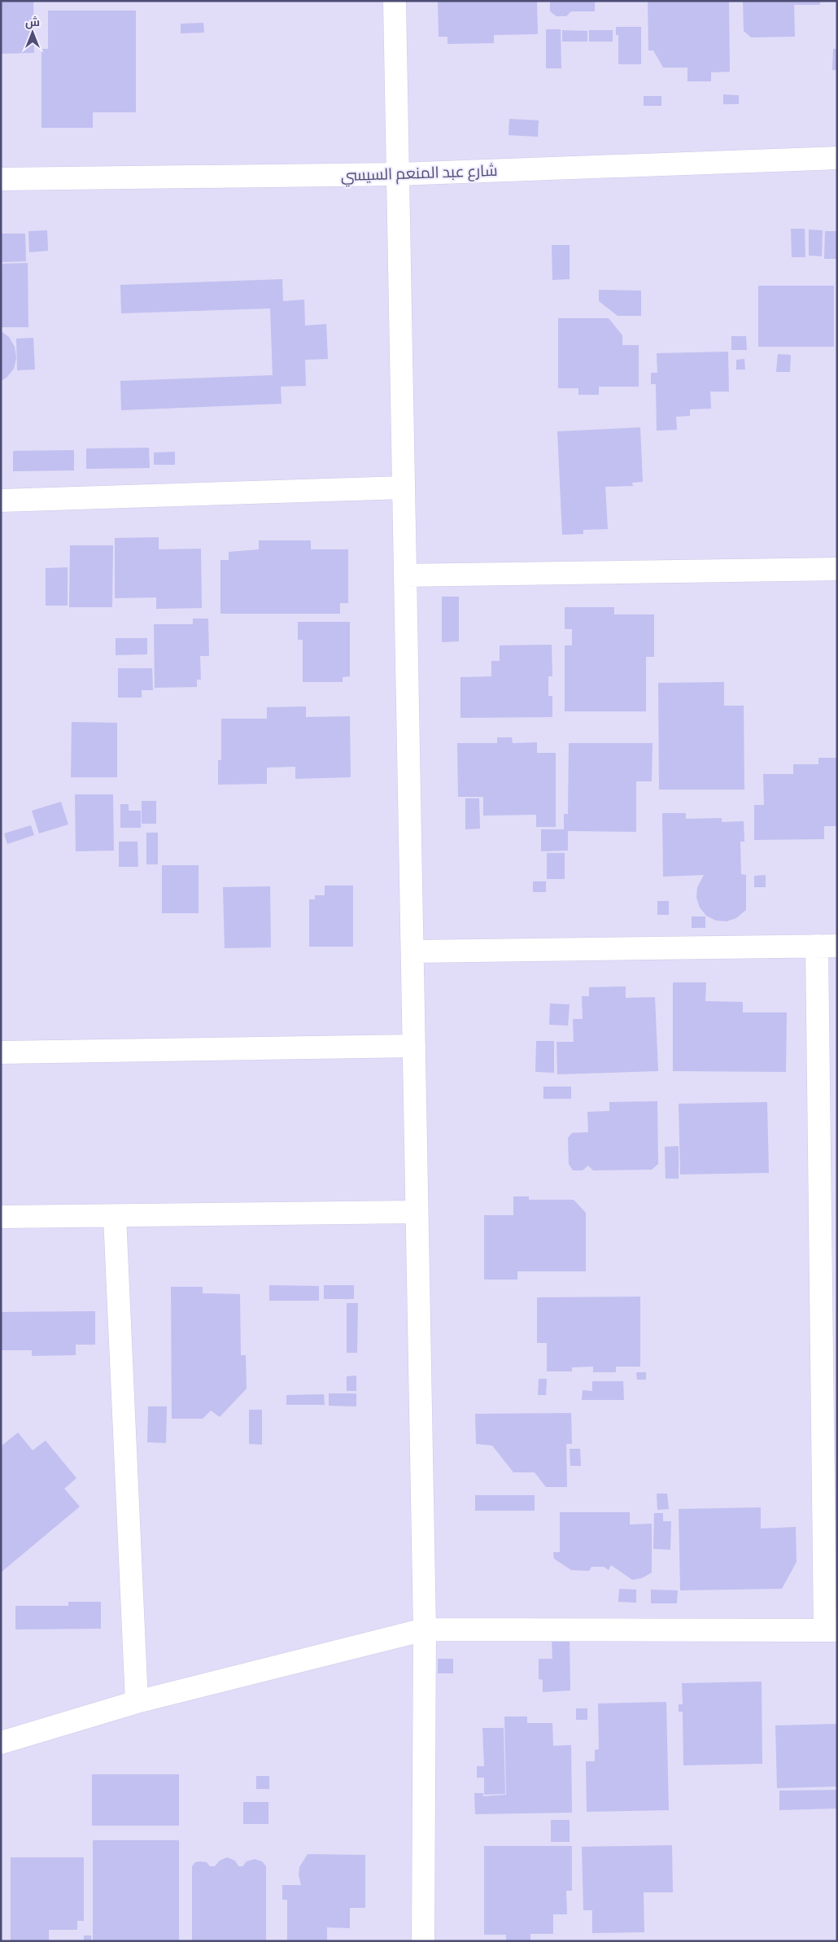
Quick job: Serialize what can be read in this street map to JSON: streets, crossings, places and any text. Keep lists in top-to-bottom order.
{
  "streets": {
    "street": ["شارع عبد المنعم السيسي"]
  },
  "north": "top"
}
